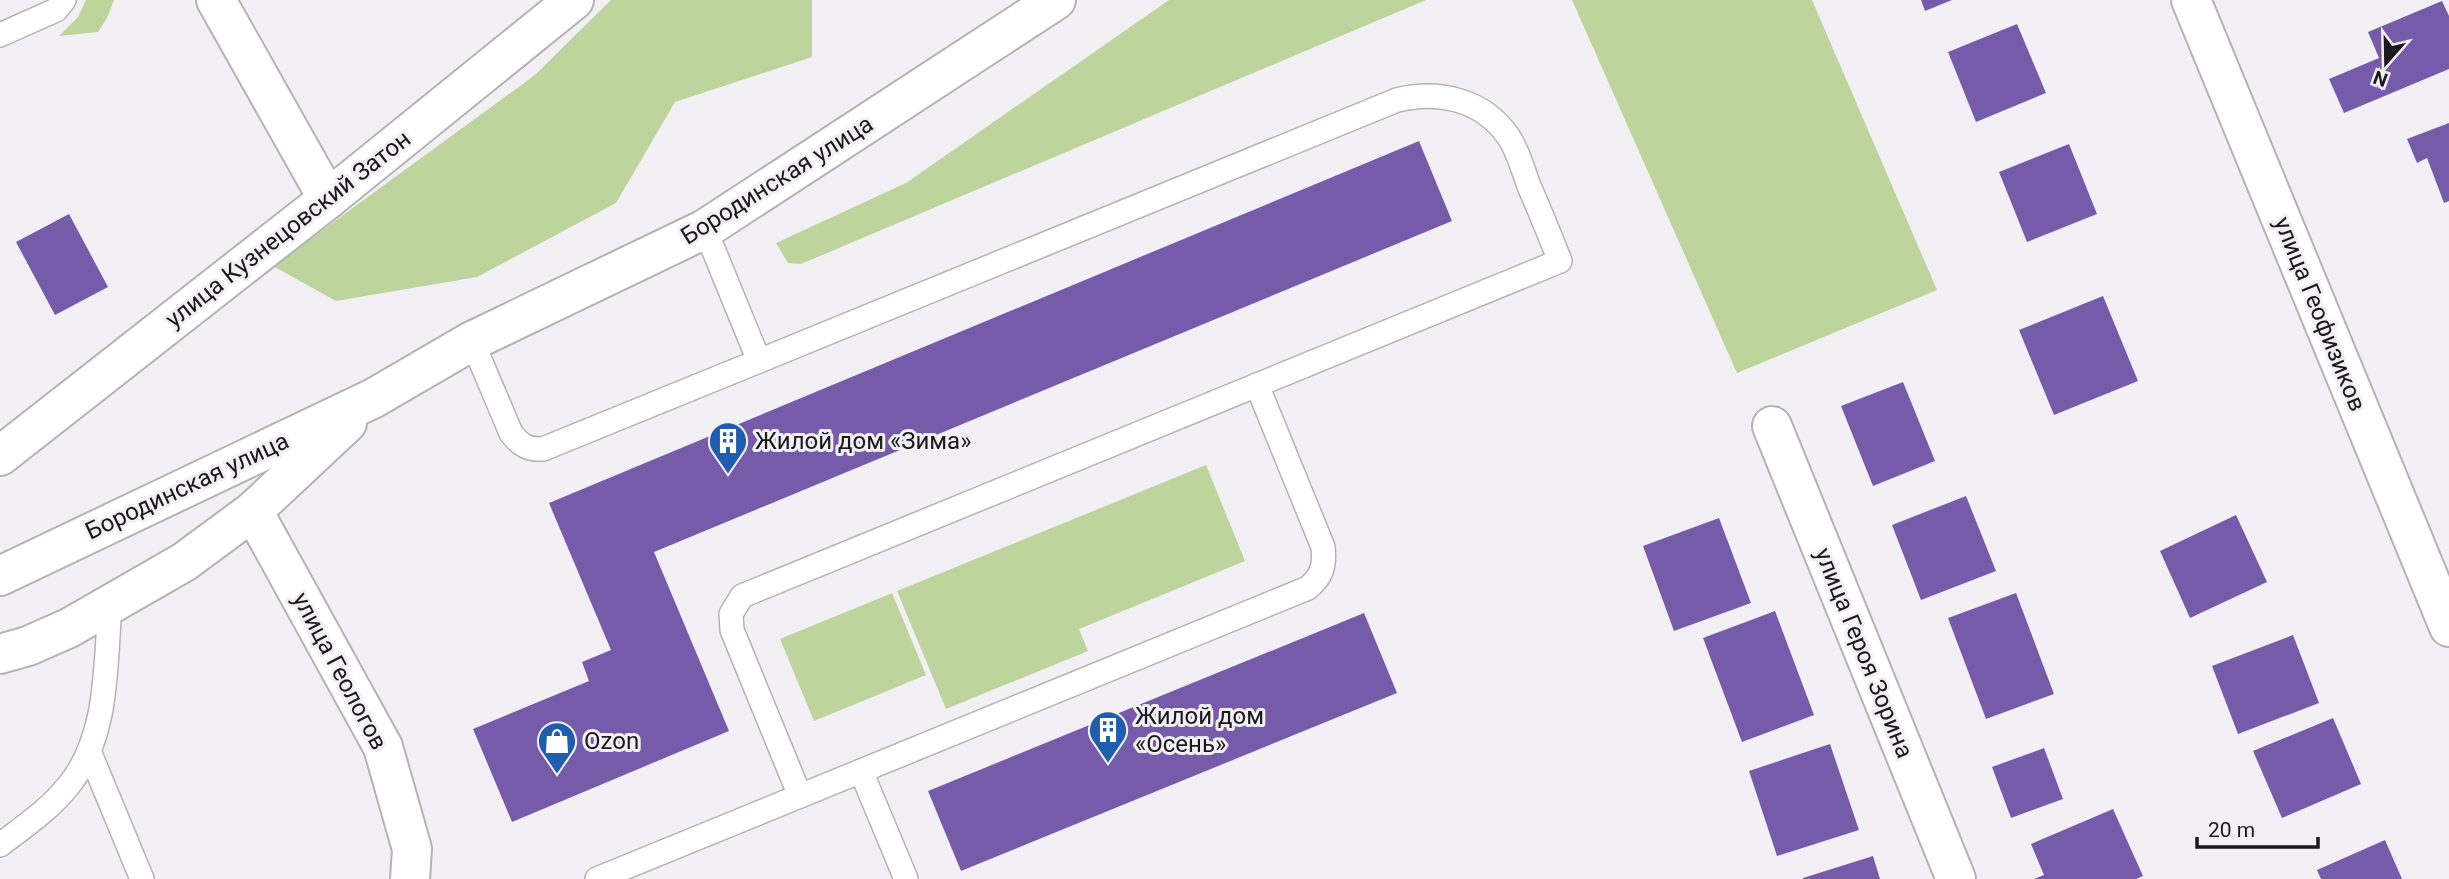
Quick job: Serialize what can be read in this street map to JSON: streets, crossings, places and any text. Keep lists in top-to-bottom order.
{
  "streets": {
    "street": [
      "Бородинская улица",
      "улица Кузнецовский Затон",
      "улица Геофизиков",
      "улица Героя Зорина",
      "улица Геологов"
    ]
  },
  "crossings": [
    ["Бородинская улица", "улица Геологов"]
  ],
  "places": {
    "building": ["Жилой дом «Зима»", "Жилой дом «Осень»"],
    "shop": ["Ozon"]
  },
  "scale_bar": "20 m",
  "north": "bottom"
}
